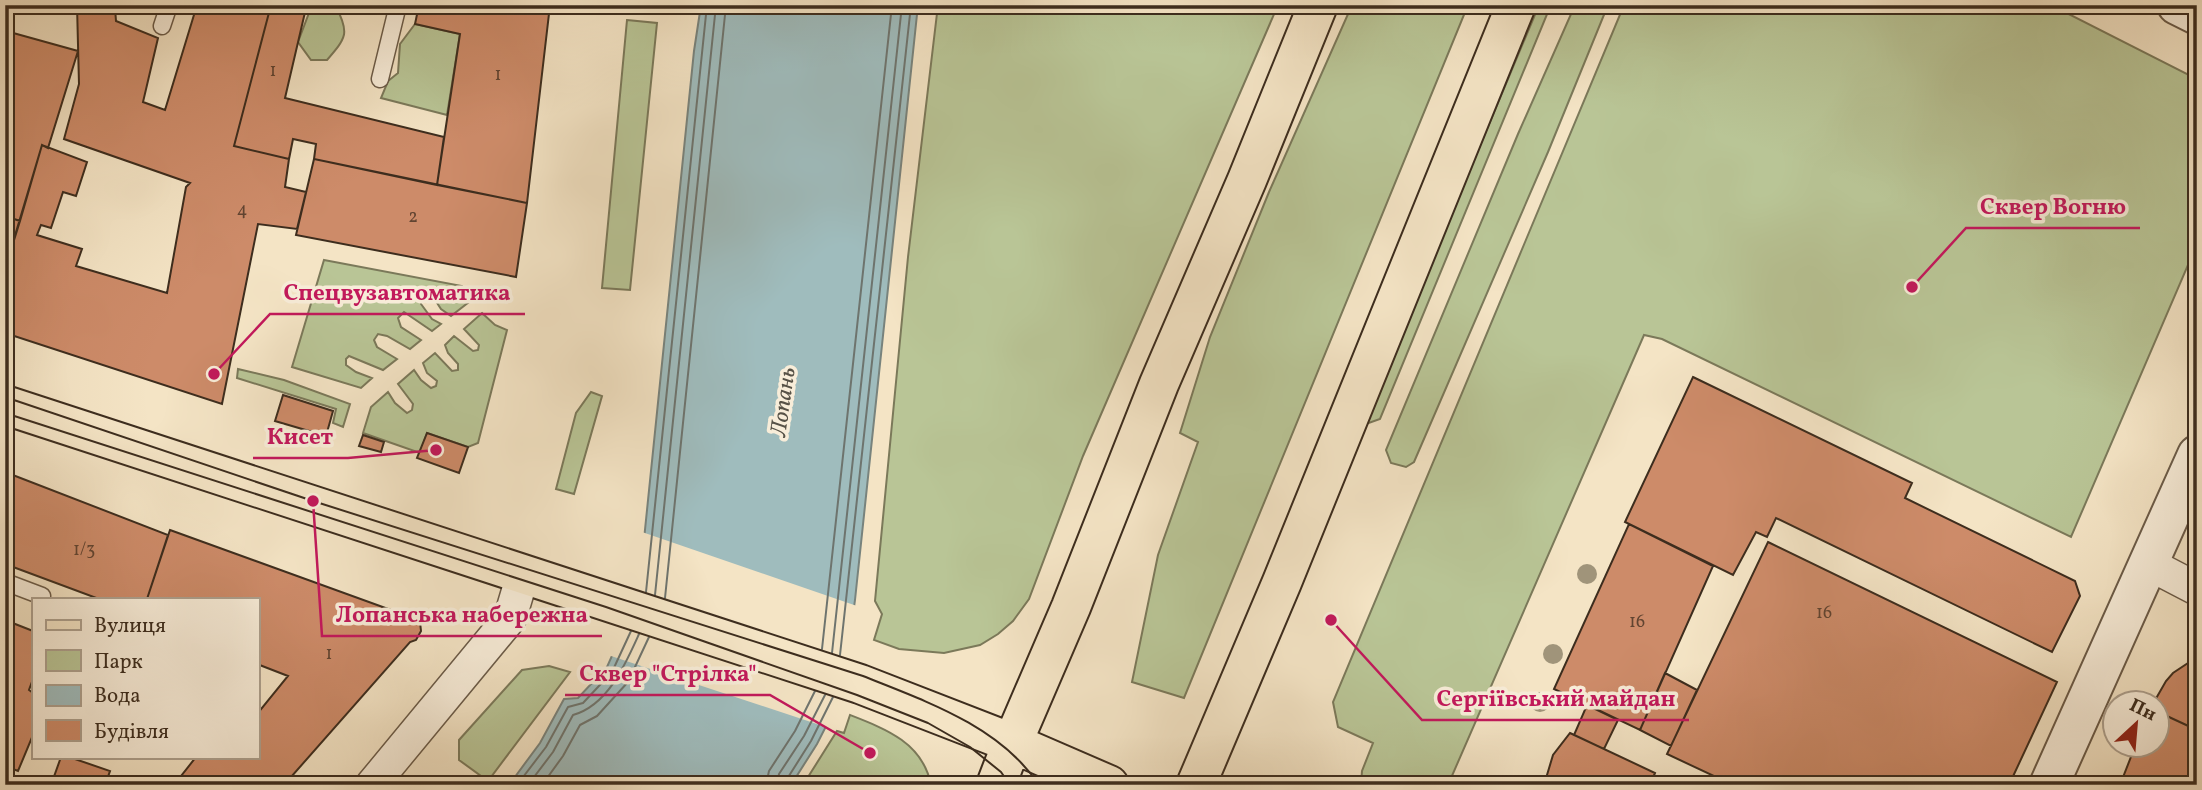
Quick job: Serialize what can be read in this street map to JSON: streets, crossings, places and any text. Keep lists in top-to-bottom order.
{
  "water": ["Лопань"],
  "places": [
    "Сквер Вогню",
    "Спецвузавтоматика",
    "Кисет",
    "Лопанська набережна",
    "Сергіївський майдан",
    "Сквер \"Стрілка\""
  ],
  "house_numbers": [
    "1",
    "1",
    "4",
    "2",
    "1/3",
    "16",
    "16",
    "1"
  ],
  "legend": [
    "Вулиця",
    "Парк",
    "Вода",
    "Будівля"
  ],
  "north": "top right"
}
